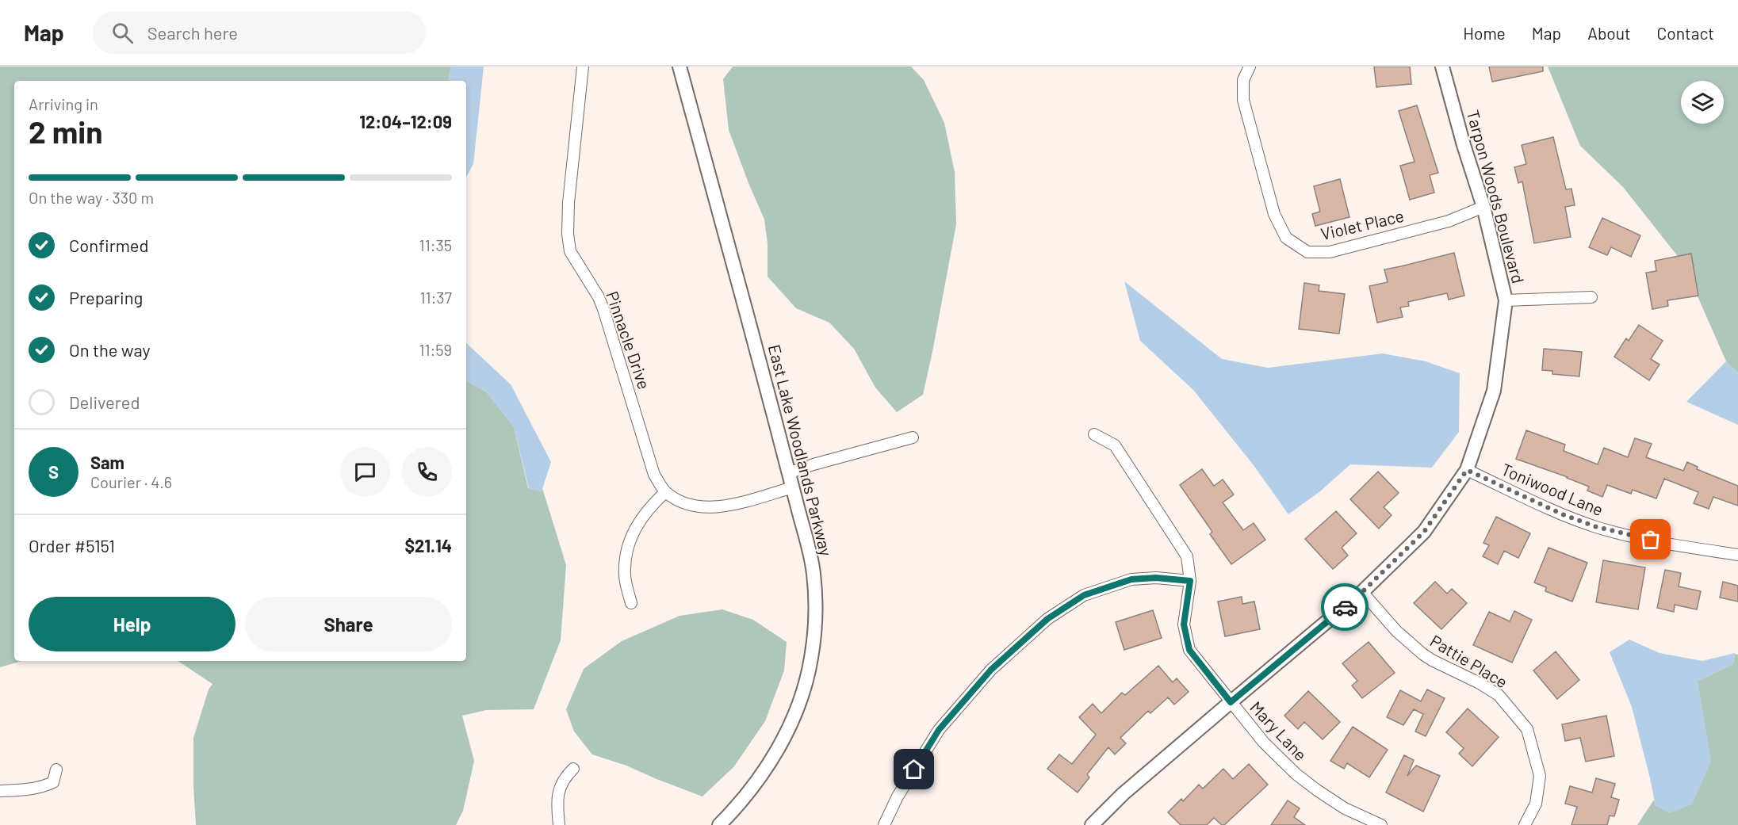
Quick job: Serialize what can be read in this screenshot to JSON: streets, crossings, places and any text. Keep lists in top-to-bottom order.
{
  "streets": {
    "street": [
      "Tarpon Woods Boulevard",
      "Violet Place",
      "Pinnacle Drive",
      "East Lake Woodlands Parkway",
      "Toniwood Lane",
      "Pattie Place",
      "Mary Lane"
    ]
  },
  "crossings": [
    ["Tarpon Woods Boulevard", "Violet Place"],
    ["Tarpon Woods Boulevard", "Toniwood Lane"],
    ["Tarpon Woods Boulevard", "Pattie Place"],
    ["Tarpon Woods Boulevard", "Mary Lane"]
  ],
  "page": {
    "header": "Map",
    "search": "Search here",
    "nav": [
      "Home",
      "Map",
      "About",
      "Contact"
    ],
    "heading": ["2 min", "Arriving in", "12:04–12:09"],
    "panel": [
      "Sam",
      "Courier · 4.6",
      "Order #5151",
      "$21.14"
    ],
    "bar": "On the way · 330 m",
    "list": [
      ["Confirmed", "11:35"],
      ["Preparing", "11:37"],
      ["On the way", "11:59"],
      "Delivered"
    ],
    "round": "S",
    "buttons": ["Help", "Share"]
  }
}
